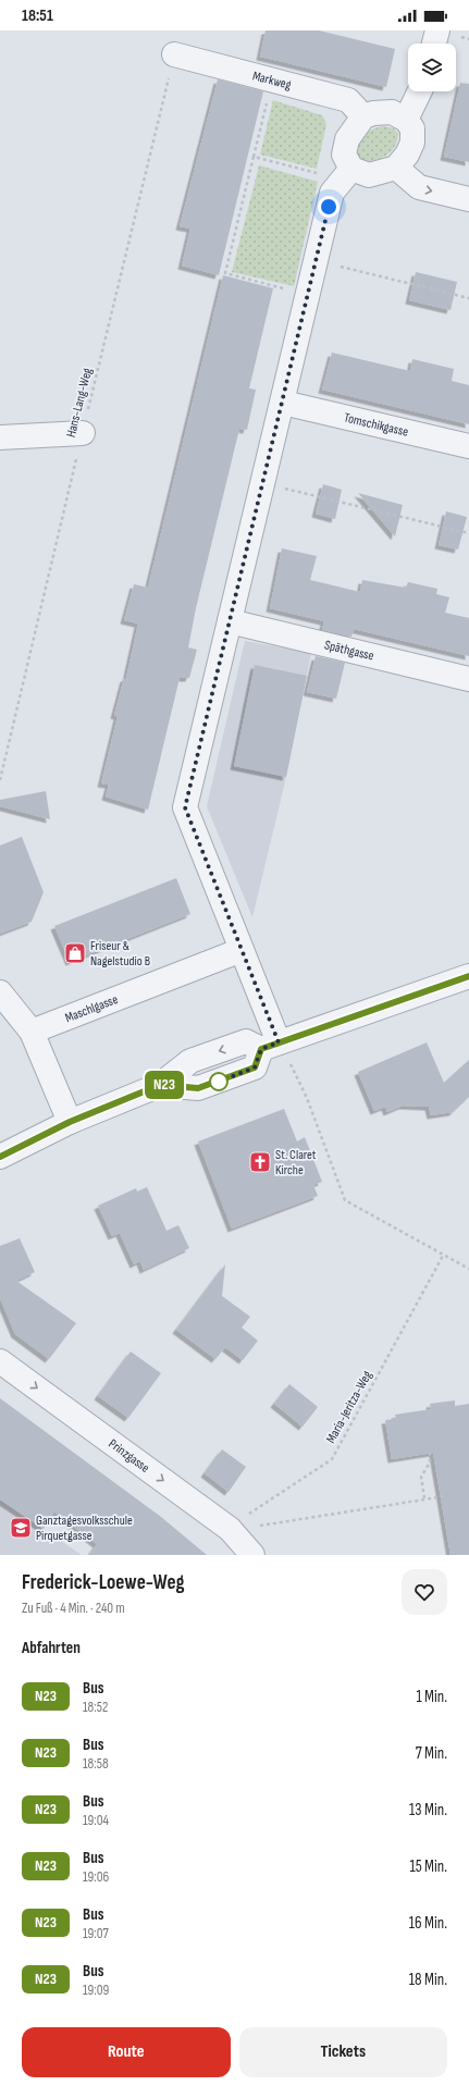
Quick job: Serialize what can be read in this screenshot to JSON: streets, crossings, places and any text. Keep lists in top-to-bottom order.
{
  "streets": {
    "street": [
      "Markweg",
      "Tomschikgasse",
      "Späthgasse",
      "Maschlgasse",
      "Prinzgasse"
    ],
    "path": ["Hans-Lang-Weg", "Maria-Jeritza-Weg"]
  },
  "crossings": [
    ["Markweg", "Hans-Lang-Weg"],
    ["Maria-Jeritza-Weg", "Prinzgasse"]
  ],
  "one_way": ["Prinzgasse"],
  "places": {
    "shop": ["Friseur & Nagelstudio B"],
    "church": ["St. Claret Kirche"],
    "school or university": ["Ganztagesvolksschule Pirquetgasse"]
  },
  "lines": ["bus line N23"],
  "page": {
    "status": "18:51",
    "on_map": "N23",
    "heading": [
      ["Frederick-Loewe-Weg", "Zu Fuß · 4 Min. · 240 m"],
      "Abfahrten"
    ],
    "list": [
      {
        "mark": "N23",
        "name": "Bus",
        "note": "18:52",
        "value": "1 Min."
      },
      {
        "mark": "N23",
        "name": "Bus",
        "note": "18:58",
        "value": "7 Min."
      },
      {
        "mark": "N23",
        "name": "Bus",
        "note": "19:04",
        "value": "13 Min."
      },
      {
        "mark": "N23",
        "name": "Bus",
        "note": "19:06",
        "value": "15 Min."
      },
      {
        "mark": "N23",
        "name": "Bus",
        "note": "19:07",
        "value": "16 Min."
      },
      {
        "mark": "N23",
        "name": "Bus",
        "note": "19:09",
        "value": "18 Min."
      }
    ],
    "buttons": ["Route", "Tickets"]
  }
}
